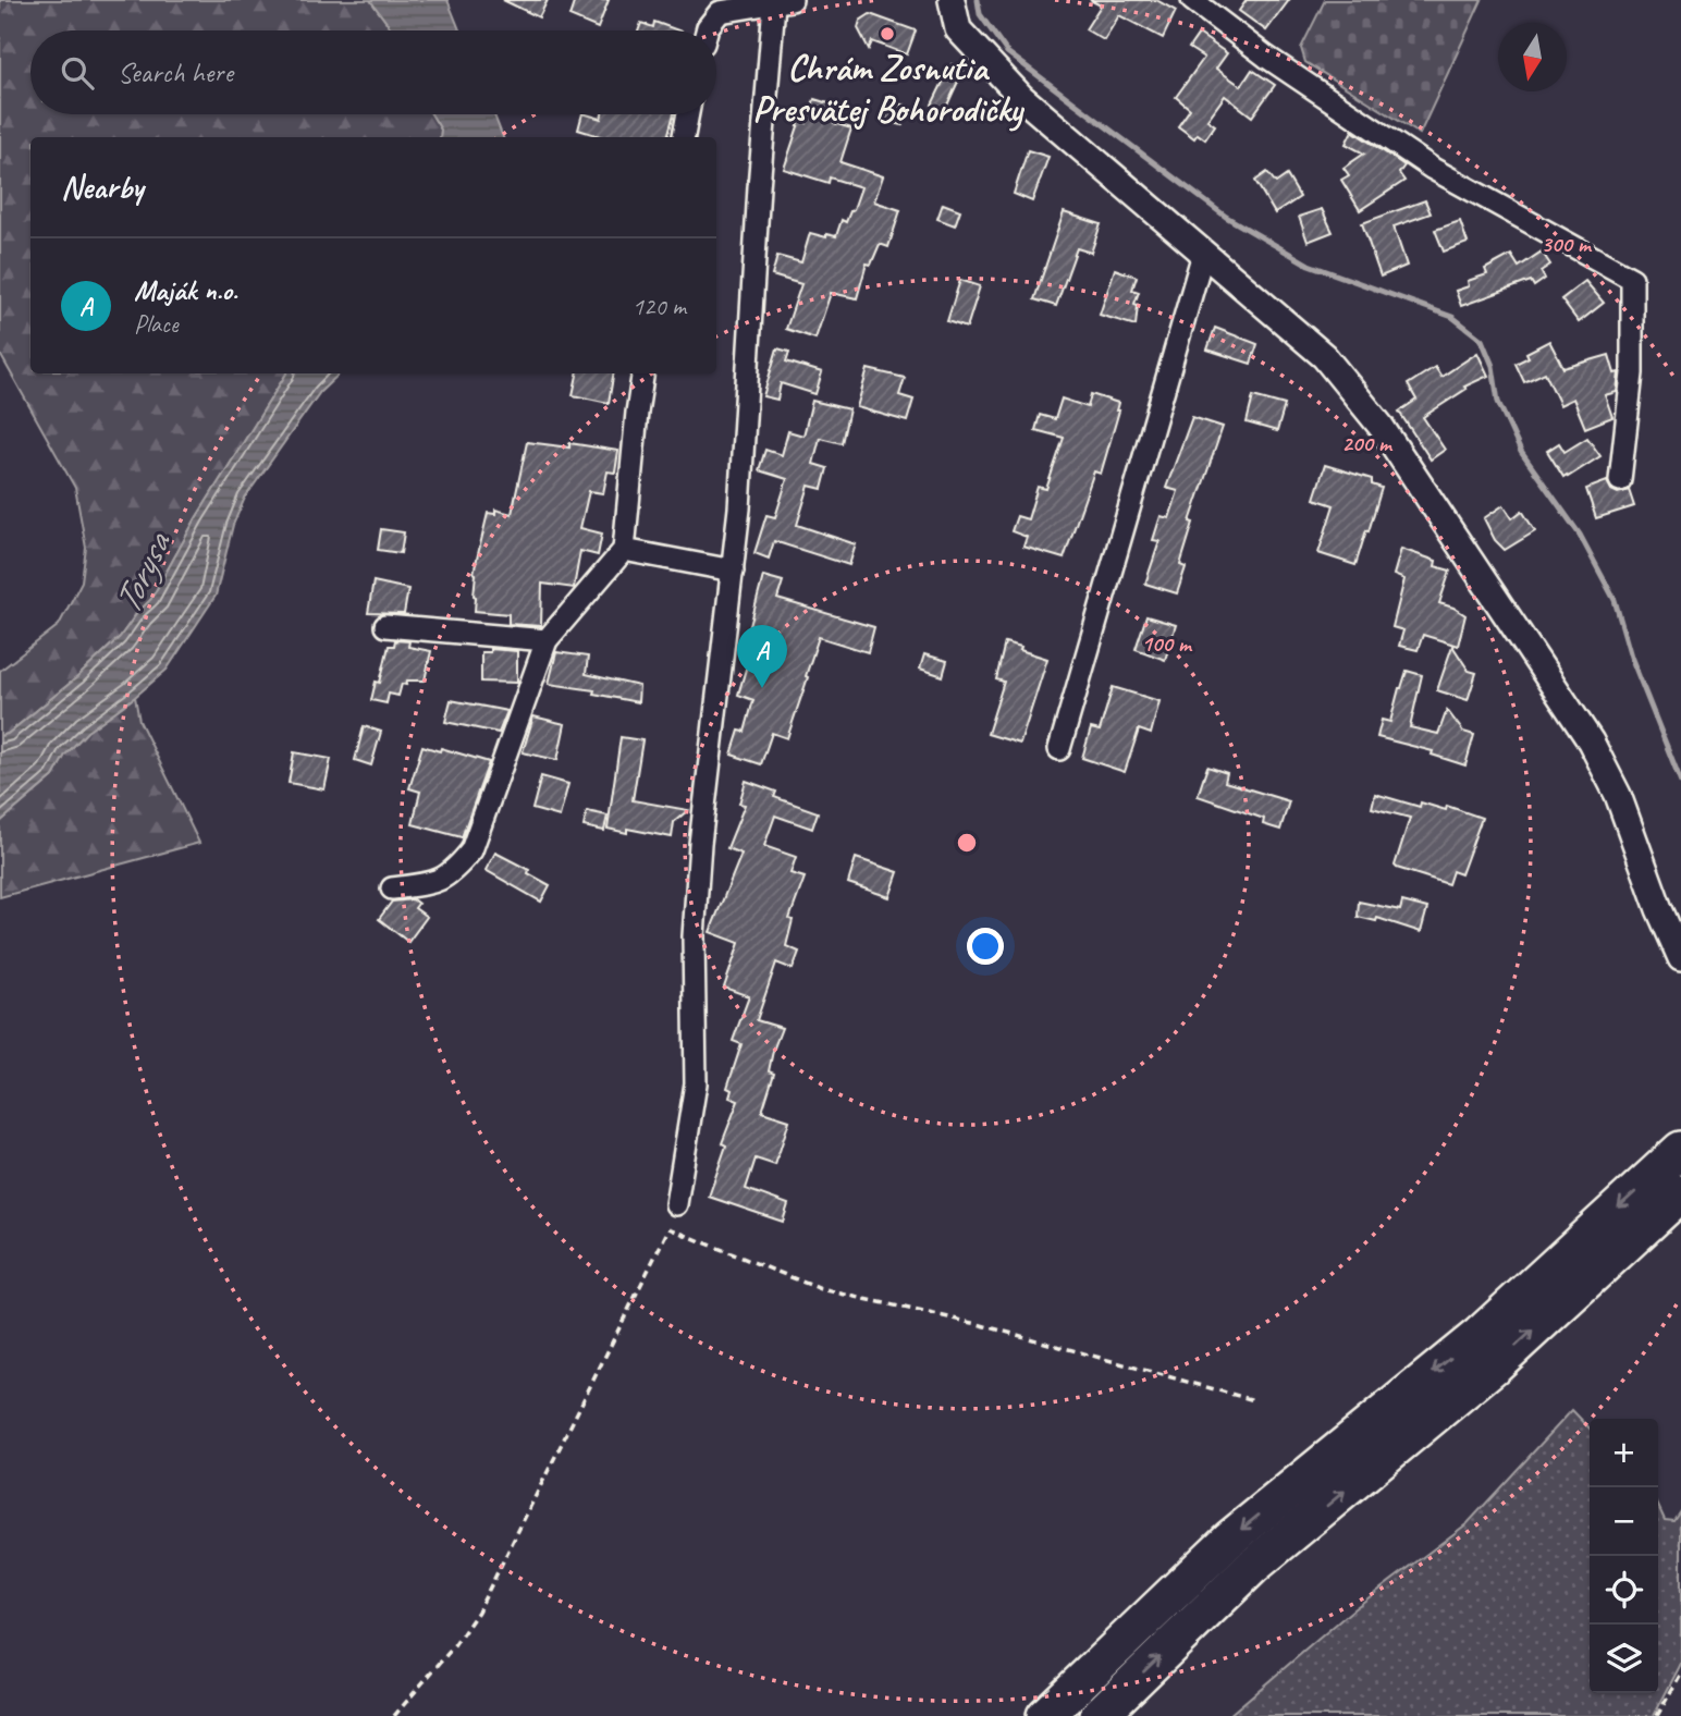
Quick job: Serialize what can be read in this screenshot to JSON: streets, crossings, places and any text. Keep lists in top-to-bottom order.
{
  "water": ["Torysa"],
  "places": ["Chrám Zosnutia Presvätej Bohorodičky"],
  "north": "bottom",
  "page": {
    "search": "Search here",
    "heading": "Nearby",
    "list": [
      {
        "mark": "A",
        "name": "Maják n.o.",
        "note": "Place",
        "value": "120 m"
      }
    ],
    "pins": "A",
    "map_buttons": ["+", "−"]
  },
  "rings": ["300 m", "200 m", "100 m"]
}
